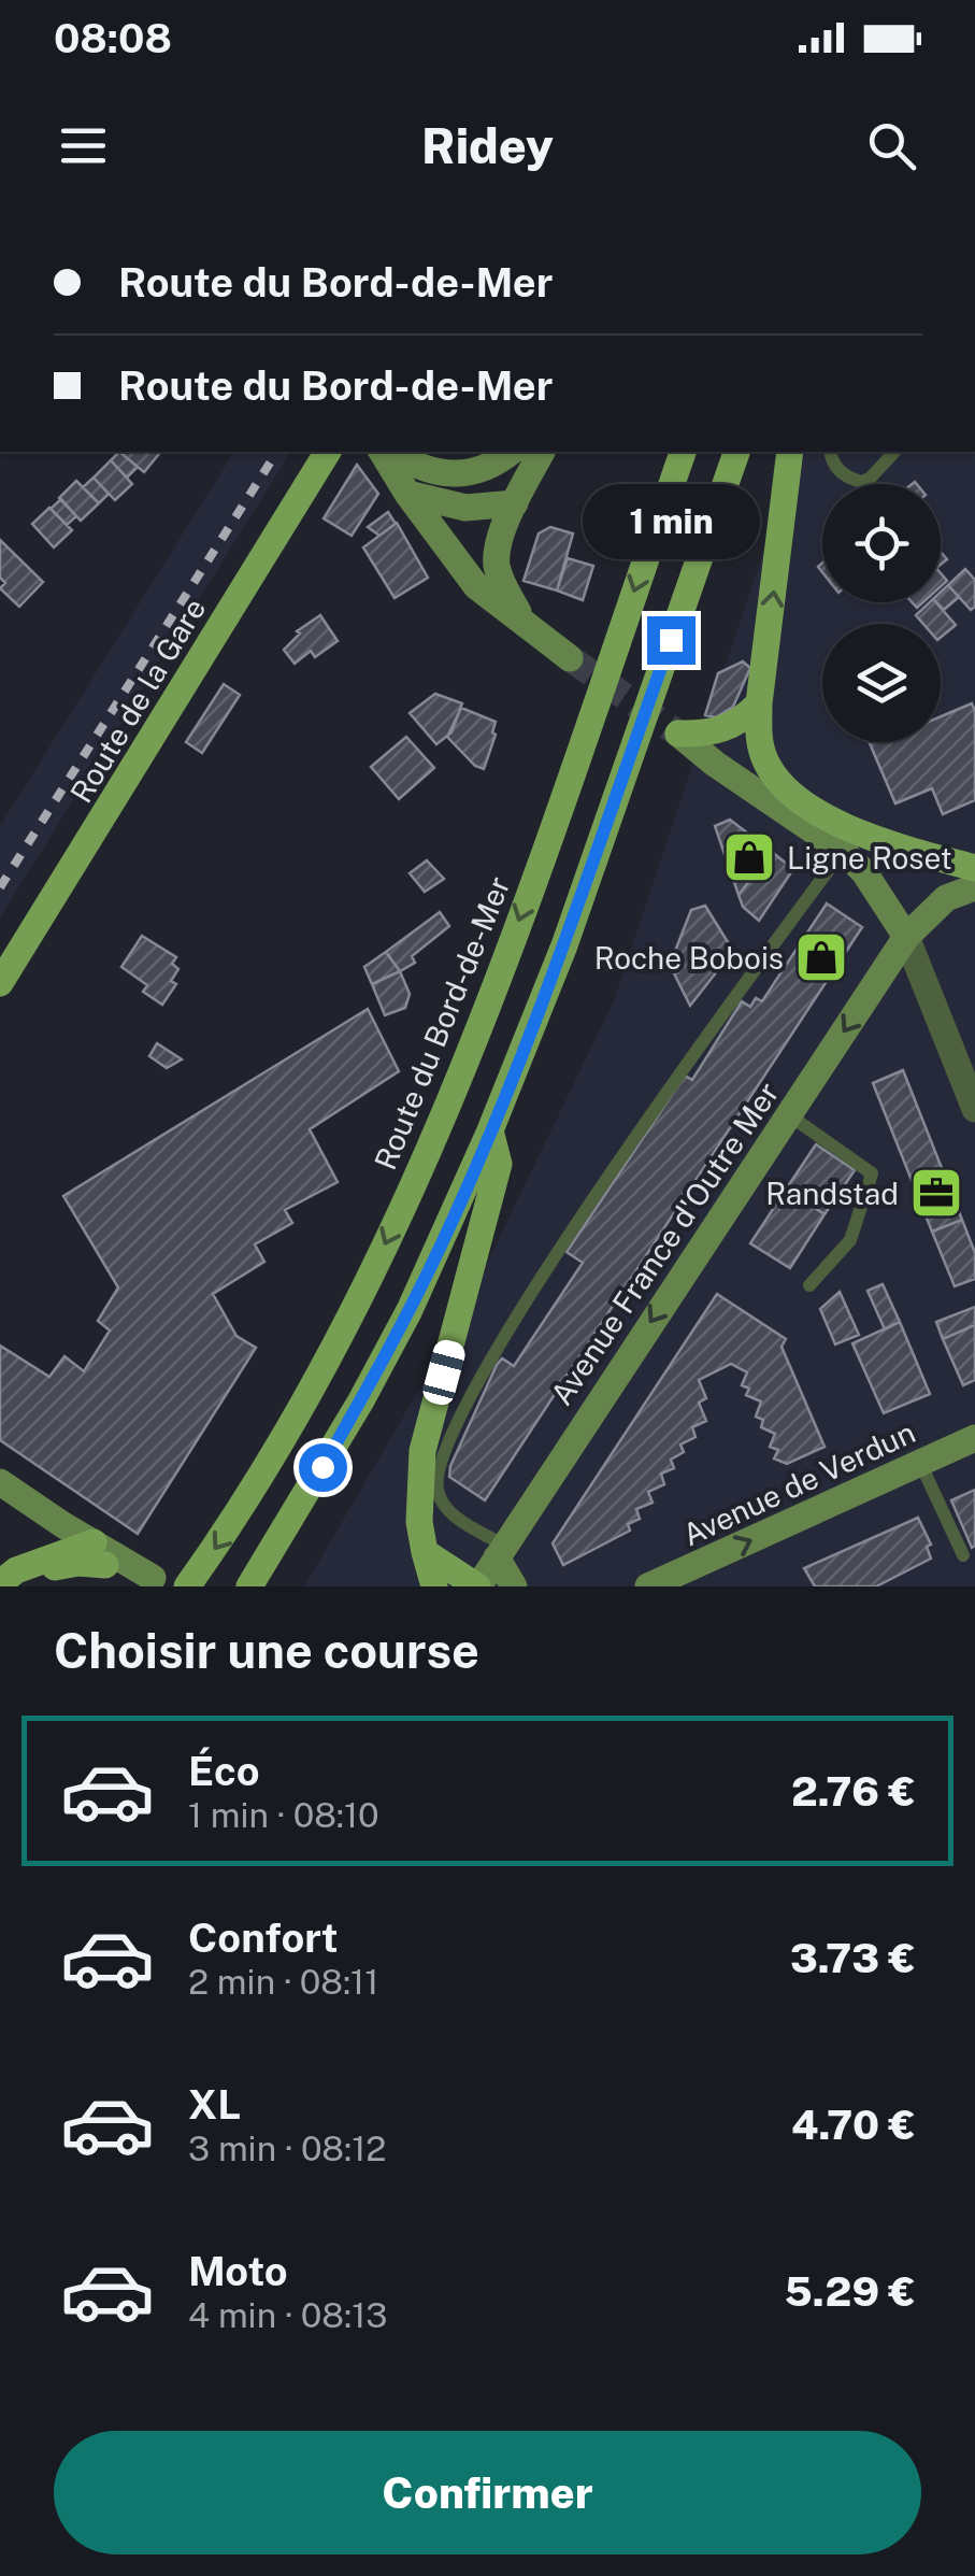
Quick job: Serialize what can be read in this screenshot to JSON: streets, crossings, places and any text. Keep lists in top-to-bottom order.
{
  "streets": {
    "main road": ["Route de la Gare", "Route du Bord-de-Mer"],
    "street": ["Avenue France d'Outre Mer", "Avenue de Verdun"]
  },
  "one_way": ["Avenue France d'Outre Mer", "Avenue de Verdun"],
  "places": {
    "shop": ["Ligne Roset", "Roche Bobois"],
    "office": ["Randstad"]
  },
  "page": {
    "status": "08:08",
    "header": "Ridey",
    "banner": ["Route du Bord-de-Mer", "Route du Bord-de-Mer"],
    "bubble": "1 min",
    "heading": "Choisir une course",
    "list": [
      {
        "name": "Éco",
        "note": "1 min · 08:10",
        "value": "2.76 €"
      },
      {
        "name": "Confort",
        "note": "2 min · 08:11",
        "value": "3.73 €"
      },
      {
        "name": "XL",
        "note": "3 min · 08:12",
        "value": "4.70 €"
      },
      {
        "name": "Moto",
        "note": "4 min · 08:13",
        "value": "5.29 €"
      }
    ],
    "buttons": "Confirmer"
  }
}
